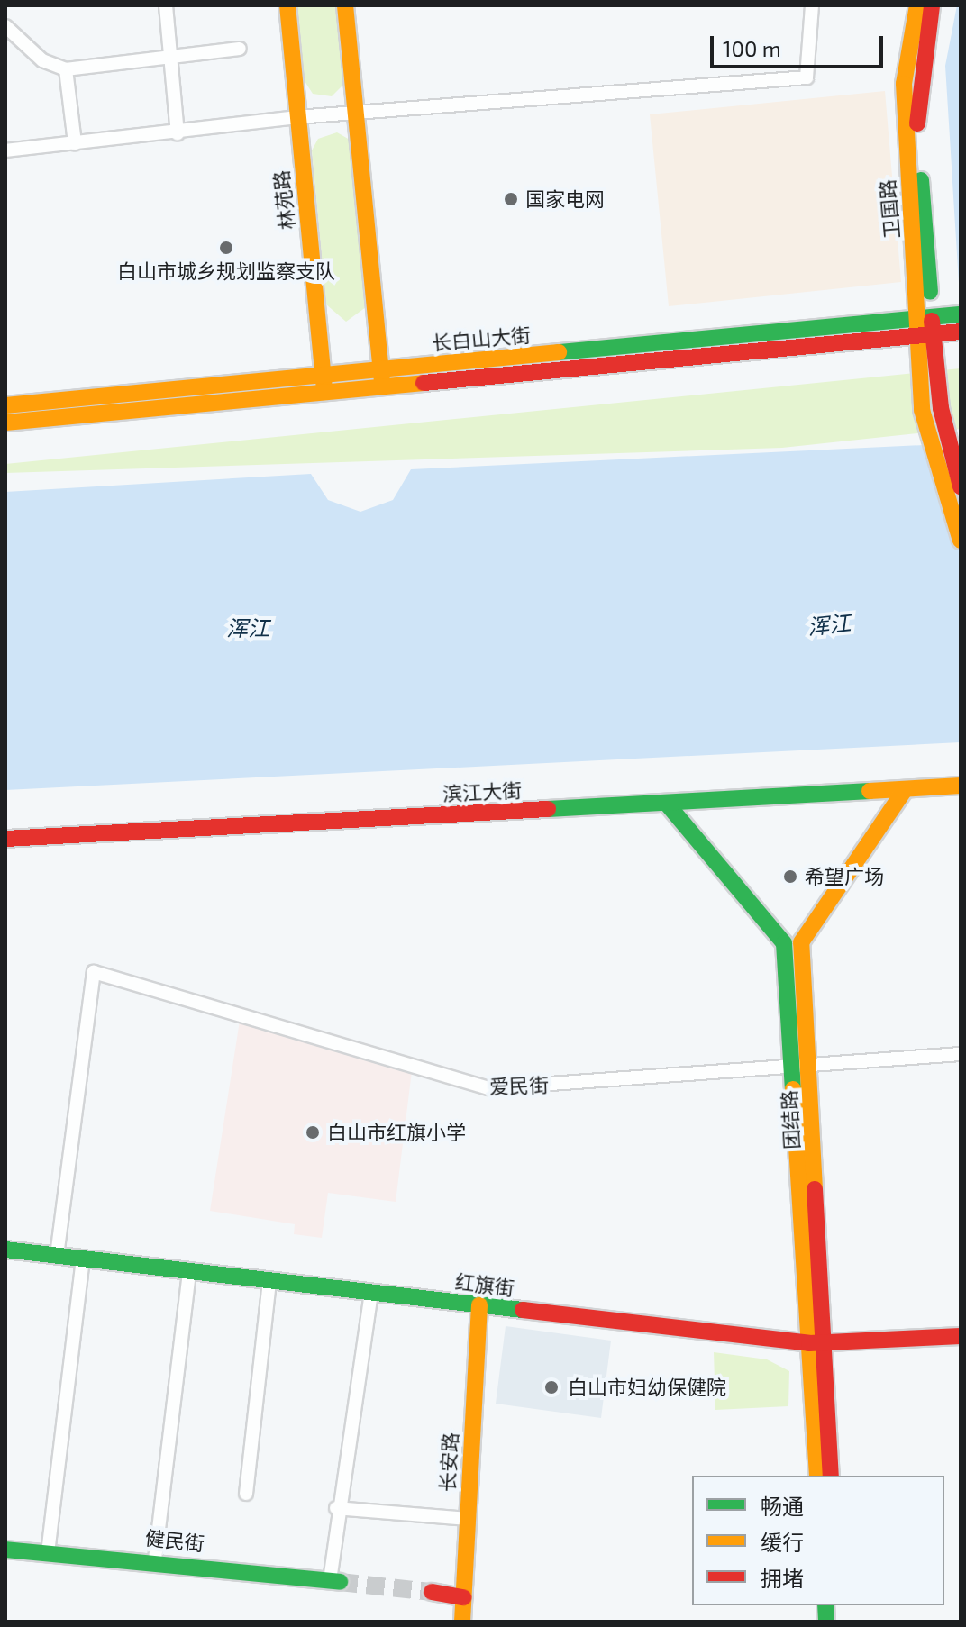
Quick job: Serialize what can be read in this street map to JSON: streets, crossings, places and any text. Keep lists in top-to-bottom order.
{
  "streets": {
    "street": [
      "林苑路",
      "卫国路",
      "长白山大街",
      "滨江大街",
      "爱民街",
      "团结路",
      "红旗街",
      "长安路",
      "健民街"
    ]
  },
  "crossings": [
    ["林苑路", "长白山大街"],
    ["卫国路", "长白山大街"],
    ["爱民街", "团结路"],
    ["爱民街", "红旗街"],
    ["团结路", "红旗街"],
    ["红旗街", "长安路"]
  ],
  "water": ["浑江"],
  "places": [
    "国家电网",
    "白山市城乡规划监察支队",
    "希望广场",
    "白山市红旗小学",
    "白山市妇幼保健院"
  ],
  "legend": ["畅通", "缓行", "拥堵"],
  "scale_bar": "100 m"
}
